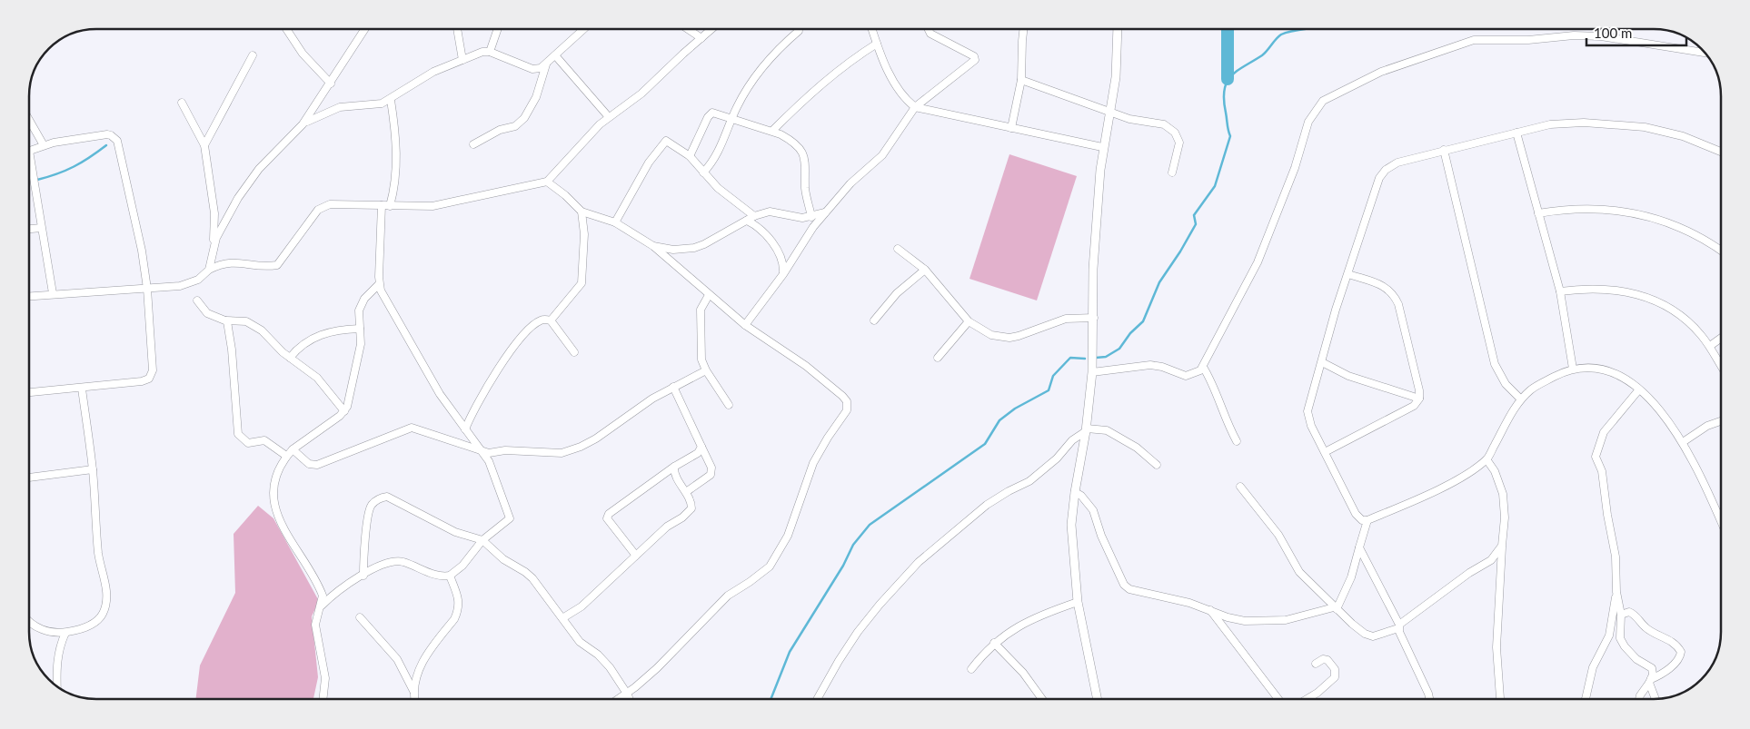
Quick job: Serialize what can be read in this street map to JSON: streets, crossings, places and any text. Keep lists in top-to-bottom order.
{
  "scale_bar": "100 m"
}
